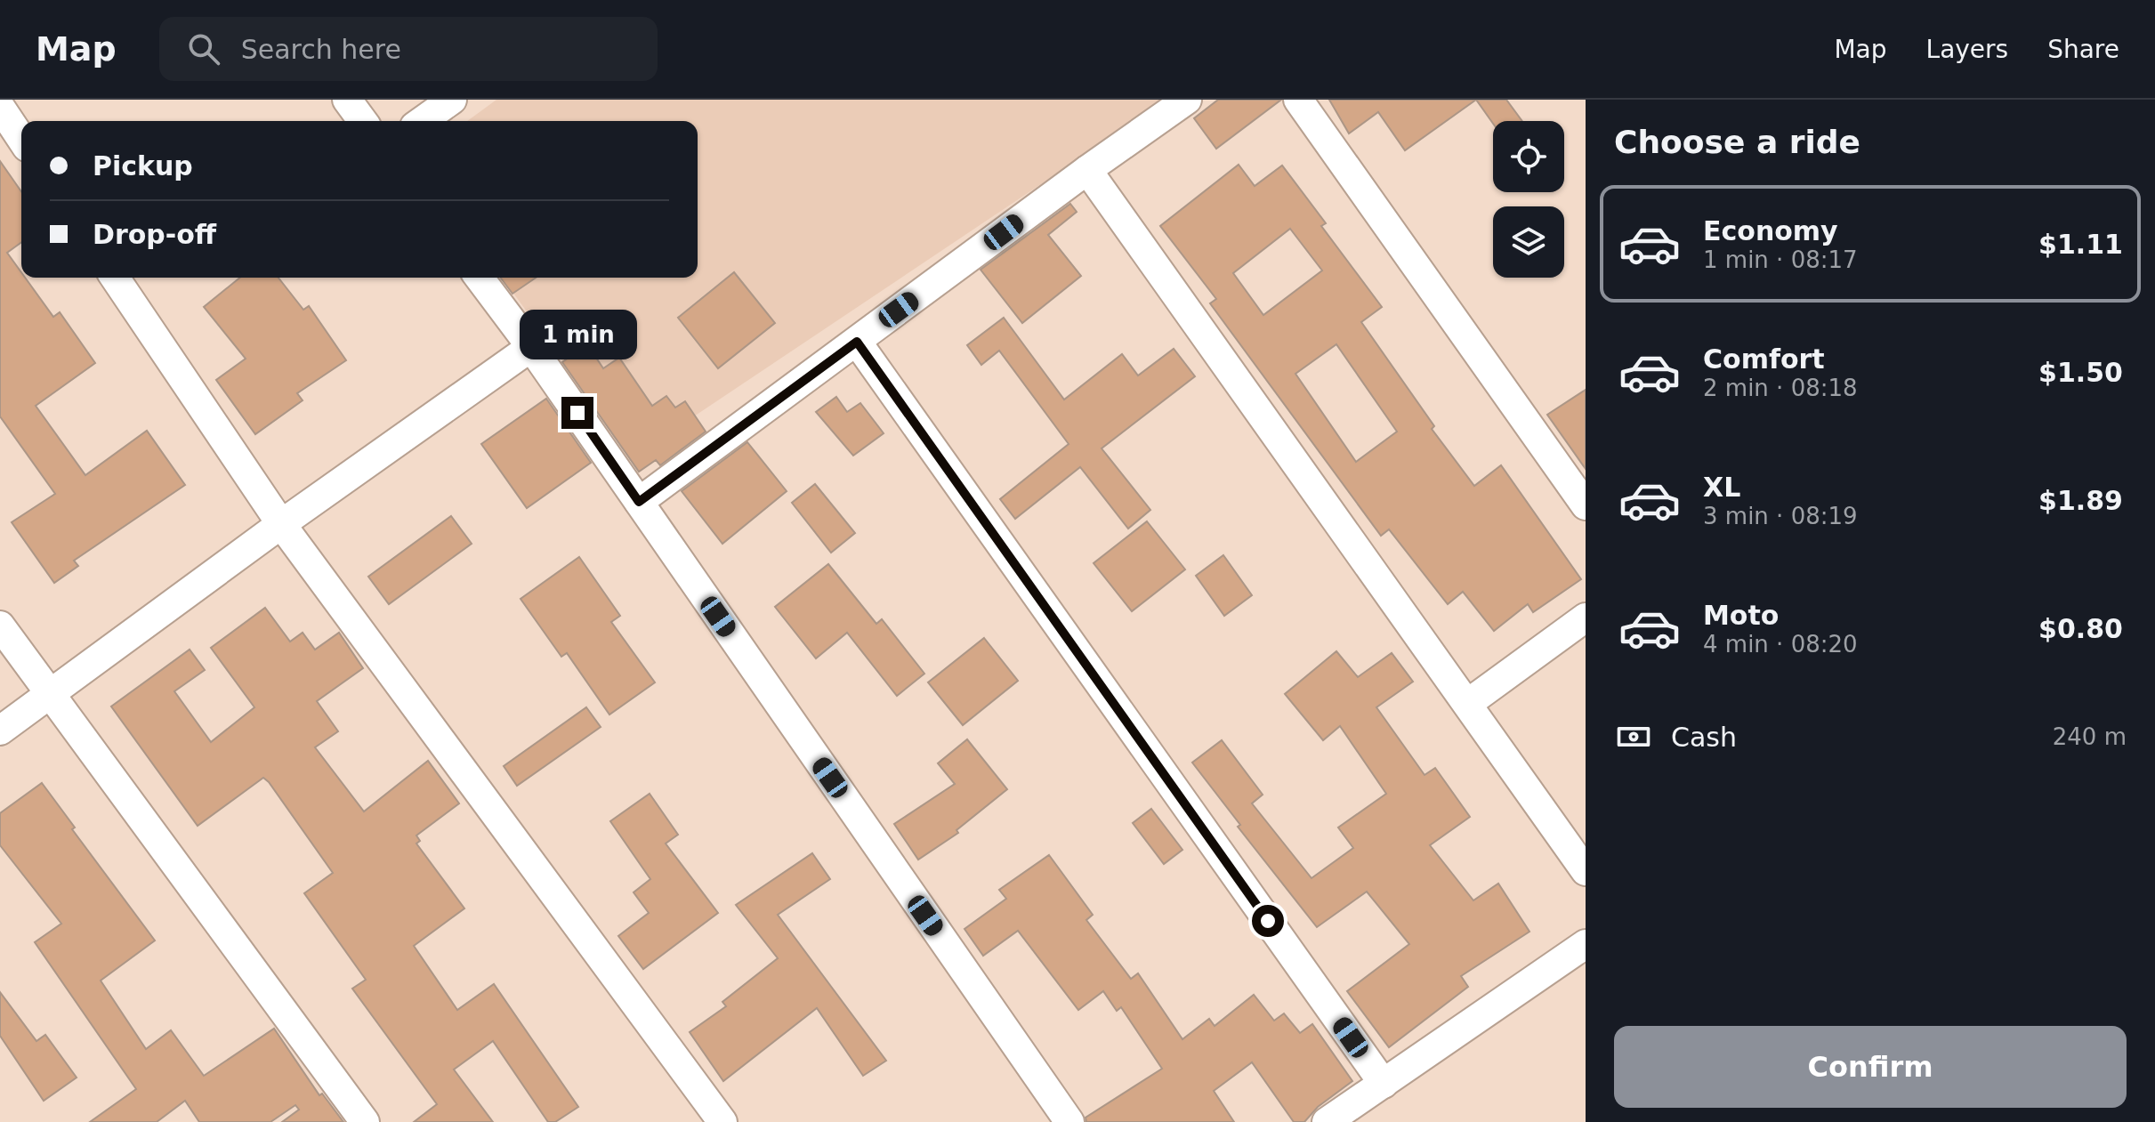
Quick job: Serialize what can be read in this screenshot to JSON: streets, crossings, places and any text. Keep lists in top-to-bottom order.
{
  "page": {
    "header": "Map",
    "search": "Search here",
    "nav": ["Map", "Layers", "Share"],
    "heading": "Choose a ride",
    "banner": ["Pickup", "Drop-off"],
    "list": [
      {
        "name": "Economy",
        "note": "1 min · 08:17",
        "value": "$1.11"
      },
      {
        "name": "Comfort",
        "note": "2 min · 08:18",
        "value": "$1.50"
      },
      {
        "name": "XL",
        "note": "3 min · 08:19",
        "value": "$1.89"
      },
      {
        "name": "Moto",
        "note": "4 min · 08:20",
        "value": "$0.80"
      }
    ],
    "bubble": "1 min",
    "pay": ["Cash", "240 m"],
    "buttons": "Confirm"
  }
}
